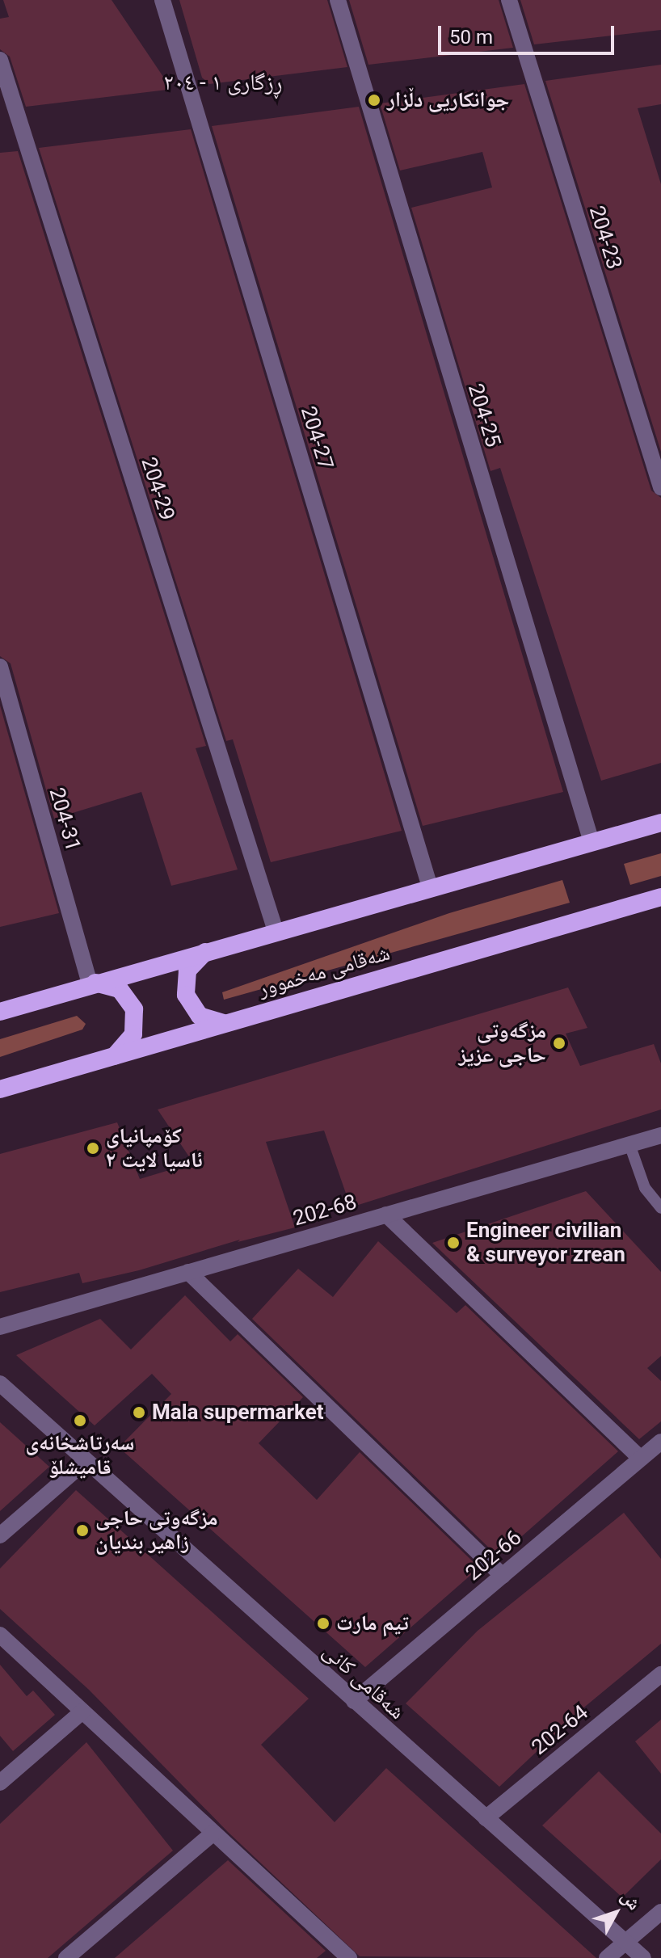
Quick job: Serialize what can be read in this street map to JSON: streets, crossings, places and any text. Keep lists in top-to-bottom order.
{
  "streets": {
    "highway": ["شەقامی مەخموور"],
    "street": [
      "204-23",
      "204-25",
      "204-27",
      "204-29",
      "204-31",
      "202-68",
      "202-66",
      "شەقامی کانی",
      "202-64"
    ]
  },
  "crossings": [
    ["202-66", "شەقامی کانی"],
    ["شەقامی کانی", "202-64"]
  ],
  "districts": ["ڕزگاری ١ - ٢٠٤"],
  "places": [
    "جوانکاریی دڵزار",
    "مزگەوتی حاجی عزیز",
    "کۆمپانیای ئاسیا لایت ٢",
    "Engineer civilian & surveyor zrean",
    "Mala supermarket",
    "سەرتاشخانەی قامیشلۆ",
    "مزگەوتی حاجی زاهیر بندیان",
    "تيم مارت"
  ],
  "scale_bar": "50 m",
  "north": "top right"
}
